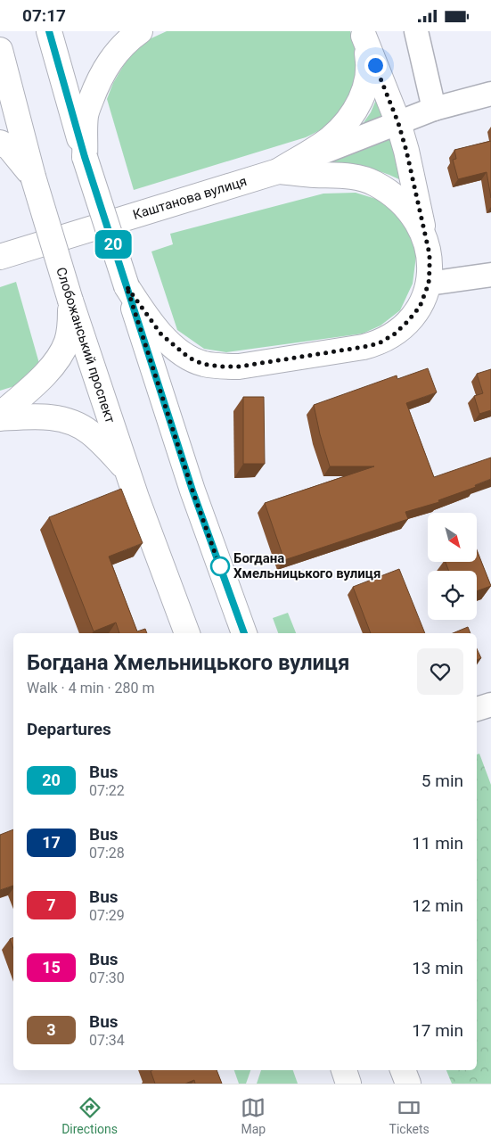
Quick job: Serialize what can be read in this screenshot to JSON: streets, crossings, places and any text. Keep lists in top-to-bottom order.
{
  "streets": {
    "main road": ["Каштанова вулиця", "Слобожанський проспект"]
  },
  "places": ["Богдана Хмельницького вулиця"],
  "lines": ["bus line 20"],
  "north": "bottom right",
  "page": {
    "status": "07:17",
    "on_map": "20",
    "heading": [
      ["Богдана Хмельницького вулиця", "Walk · 4 min · 280 m"],
      "Departures"
    ],
    "list": [
      {
        "mark": "20",
        "name": "Bus",
        "note": "07:22",
        "value": "5 min"
      },
      {
        "mark": "17",
        "name": "Bus",
        "note": "07:28",
        "value": "11 min"
      },
      {
        "mark": "7",
        "name": "Bus",
        "note": "07:29",
        "value": "12 min"
      },
      {
        "mark": "15",
        "name": "Bus",
        "note": "07:30",
        "value": "13 min"
      },
      {
        "mark": "3",
        "name": "Bus",
        "note": "07:34",
        "value": "17 min"
      }
    ],
    "tabs": ["Directions", "Map", "Tickets"]
  }
}
